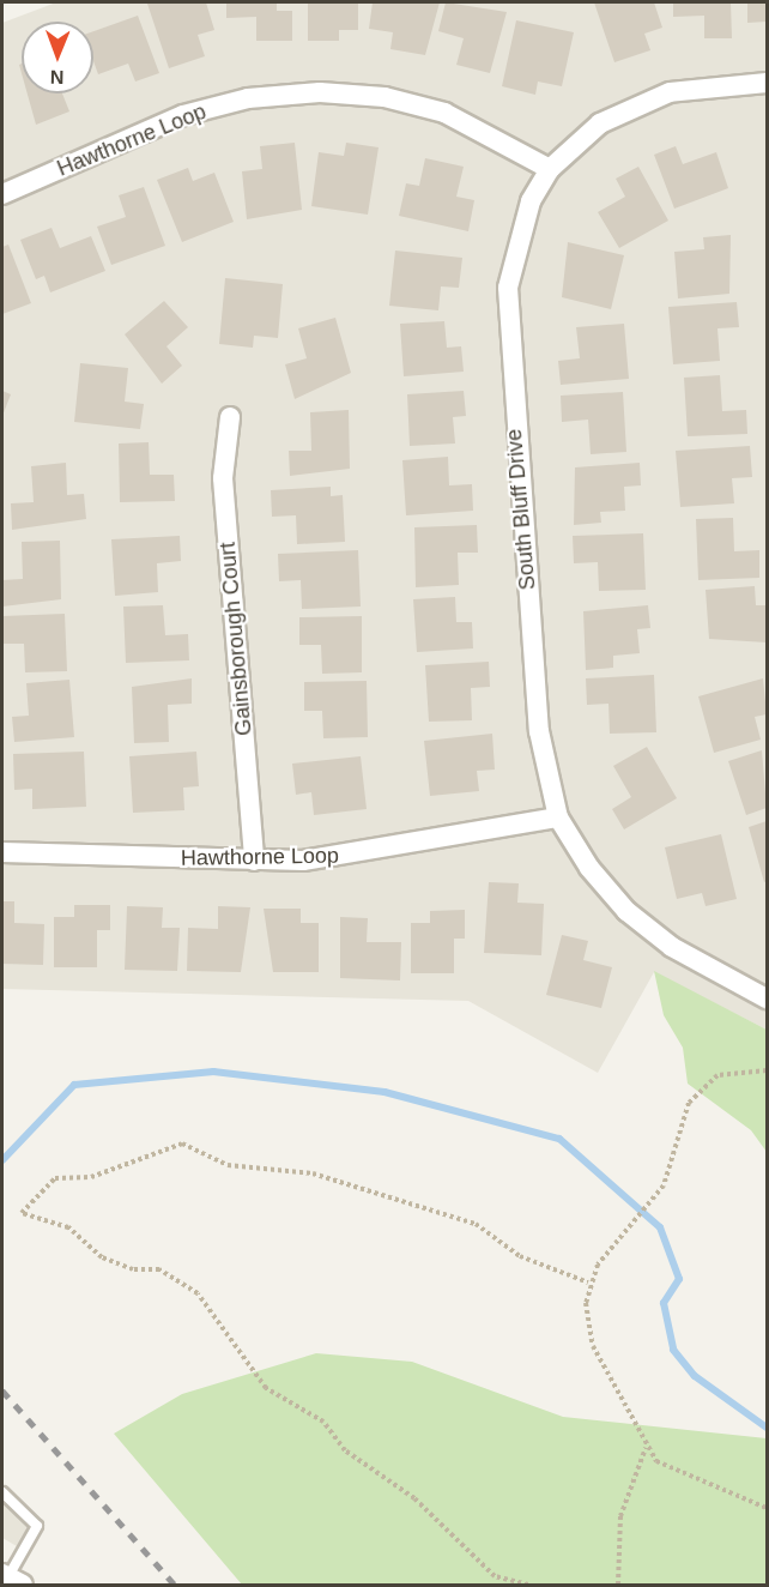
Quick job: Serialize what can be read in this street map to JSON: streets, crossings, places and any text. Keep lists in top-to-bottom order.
{
  "streets": {
    "street": ["Hawthorne Loop", "South Bluff Drive", "Gainsborough Court"]
  },
  "crossings": [
    ["Hawthorne Loop", "South Bluff Drive"],
    ["Hawthorne Loop", "Gainsborough Court"]
  ],
  "north": "bottom"
}
